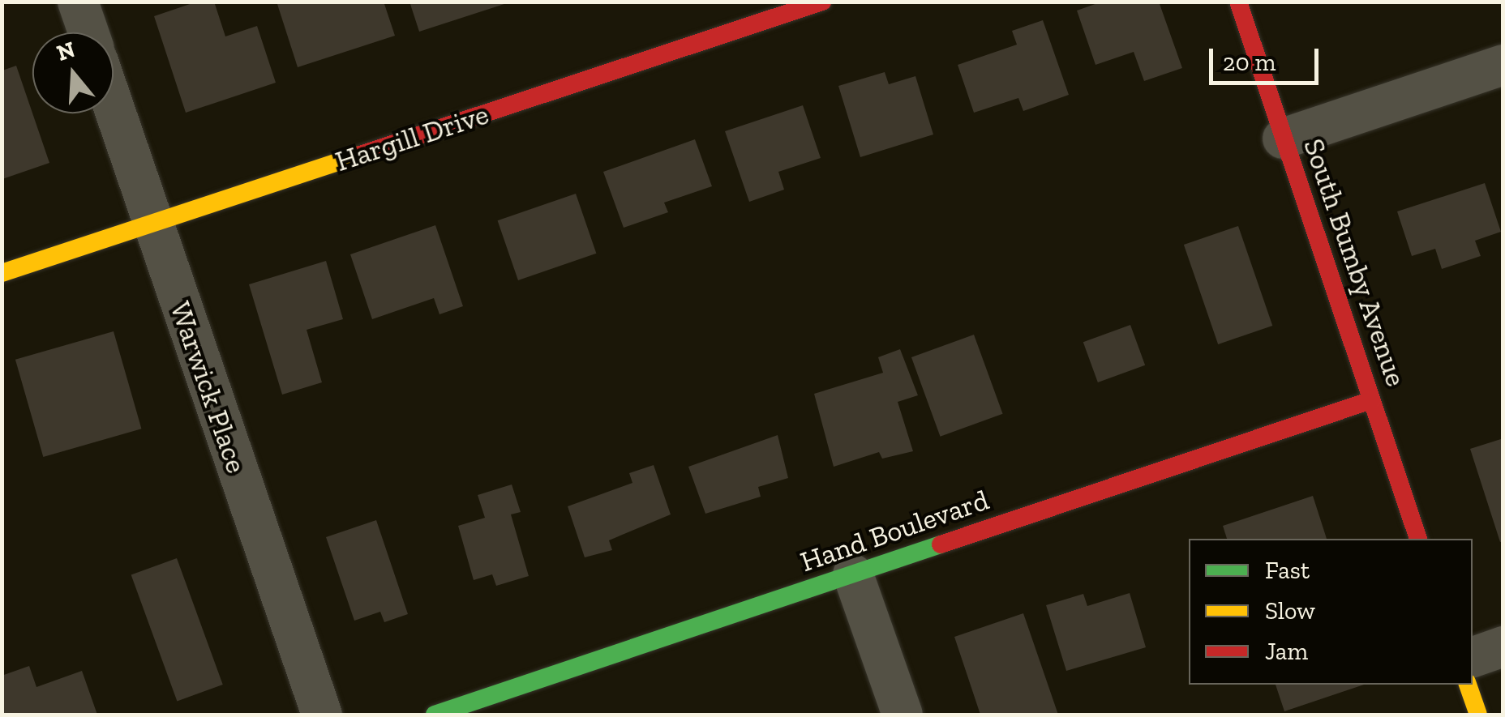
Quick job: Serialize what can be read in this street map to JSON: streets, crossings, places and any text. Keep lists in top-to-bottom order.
{
  "streets": {
    "street": [
      "Hargill Drive",
      "South Bumby Avenue",
      "Warwick Place",
      "Hand Boulevard"
    ]
  },
  "crossings": [
    ["Hargill Drive", "Warwick Place"],
    ["South Bumby Avenue", "Hand Boulevard"]
  ],
  "legend": ["Fast", "Slow", "Jam"],
  "scale_bar": "20 m",
  "north": "top"
}
